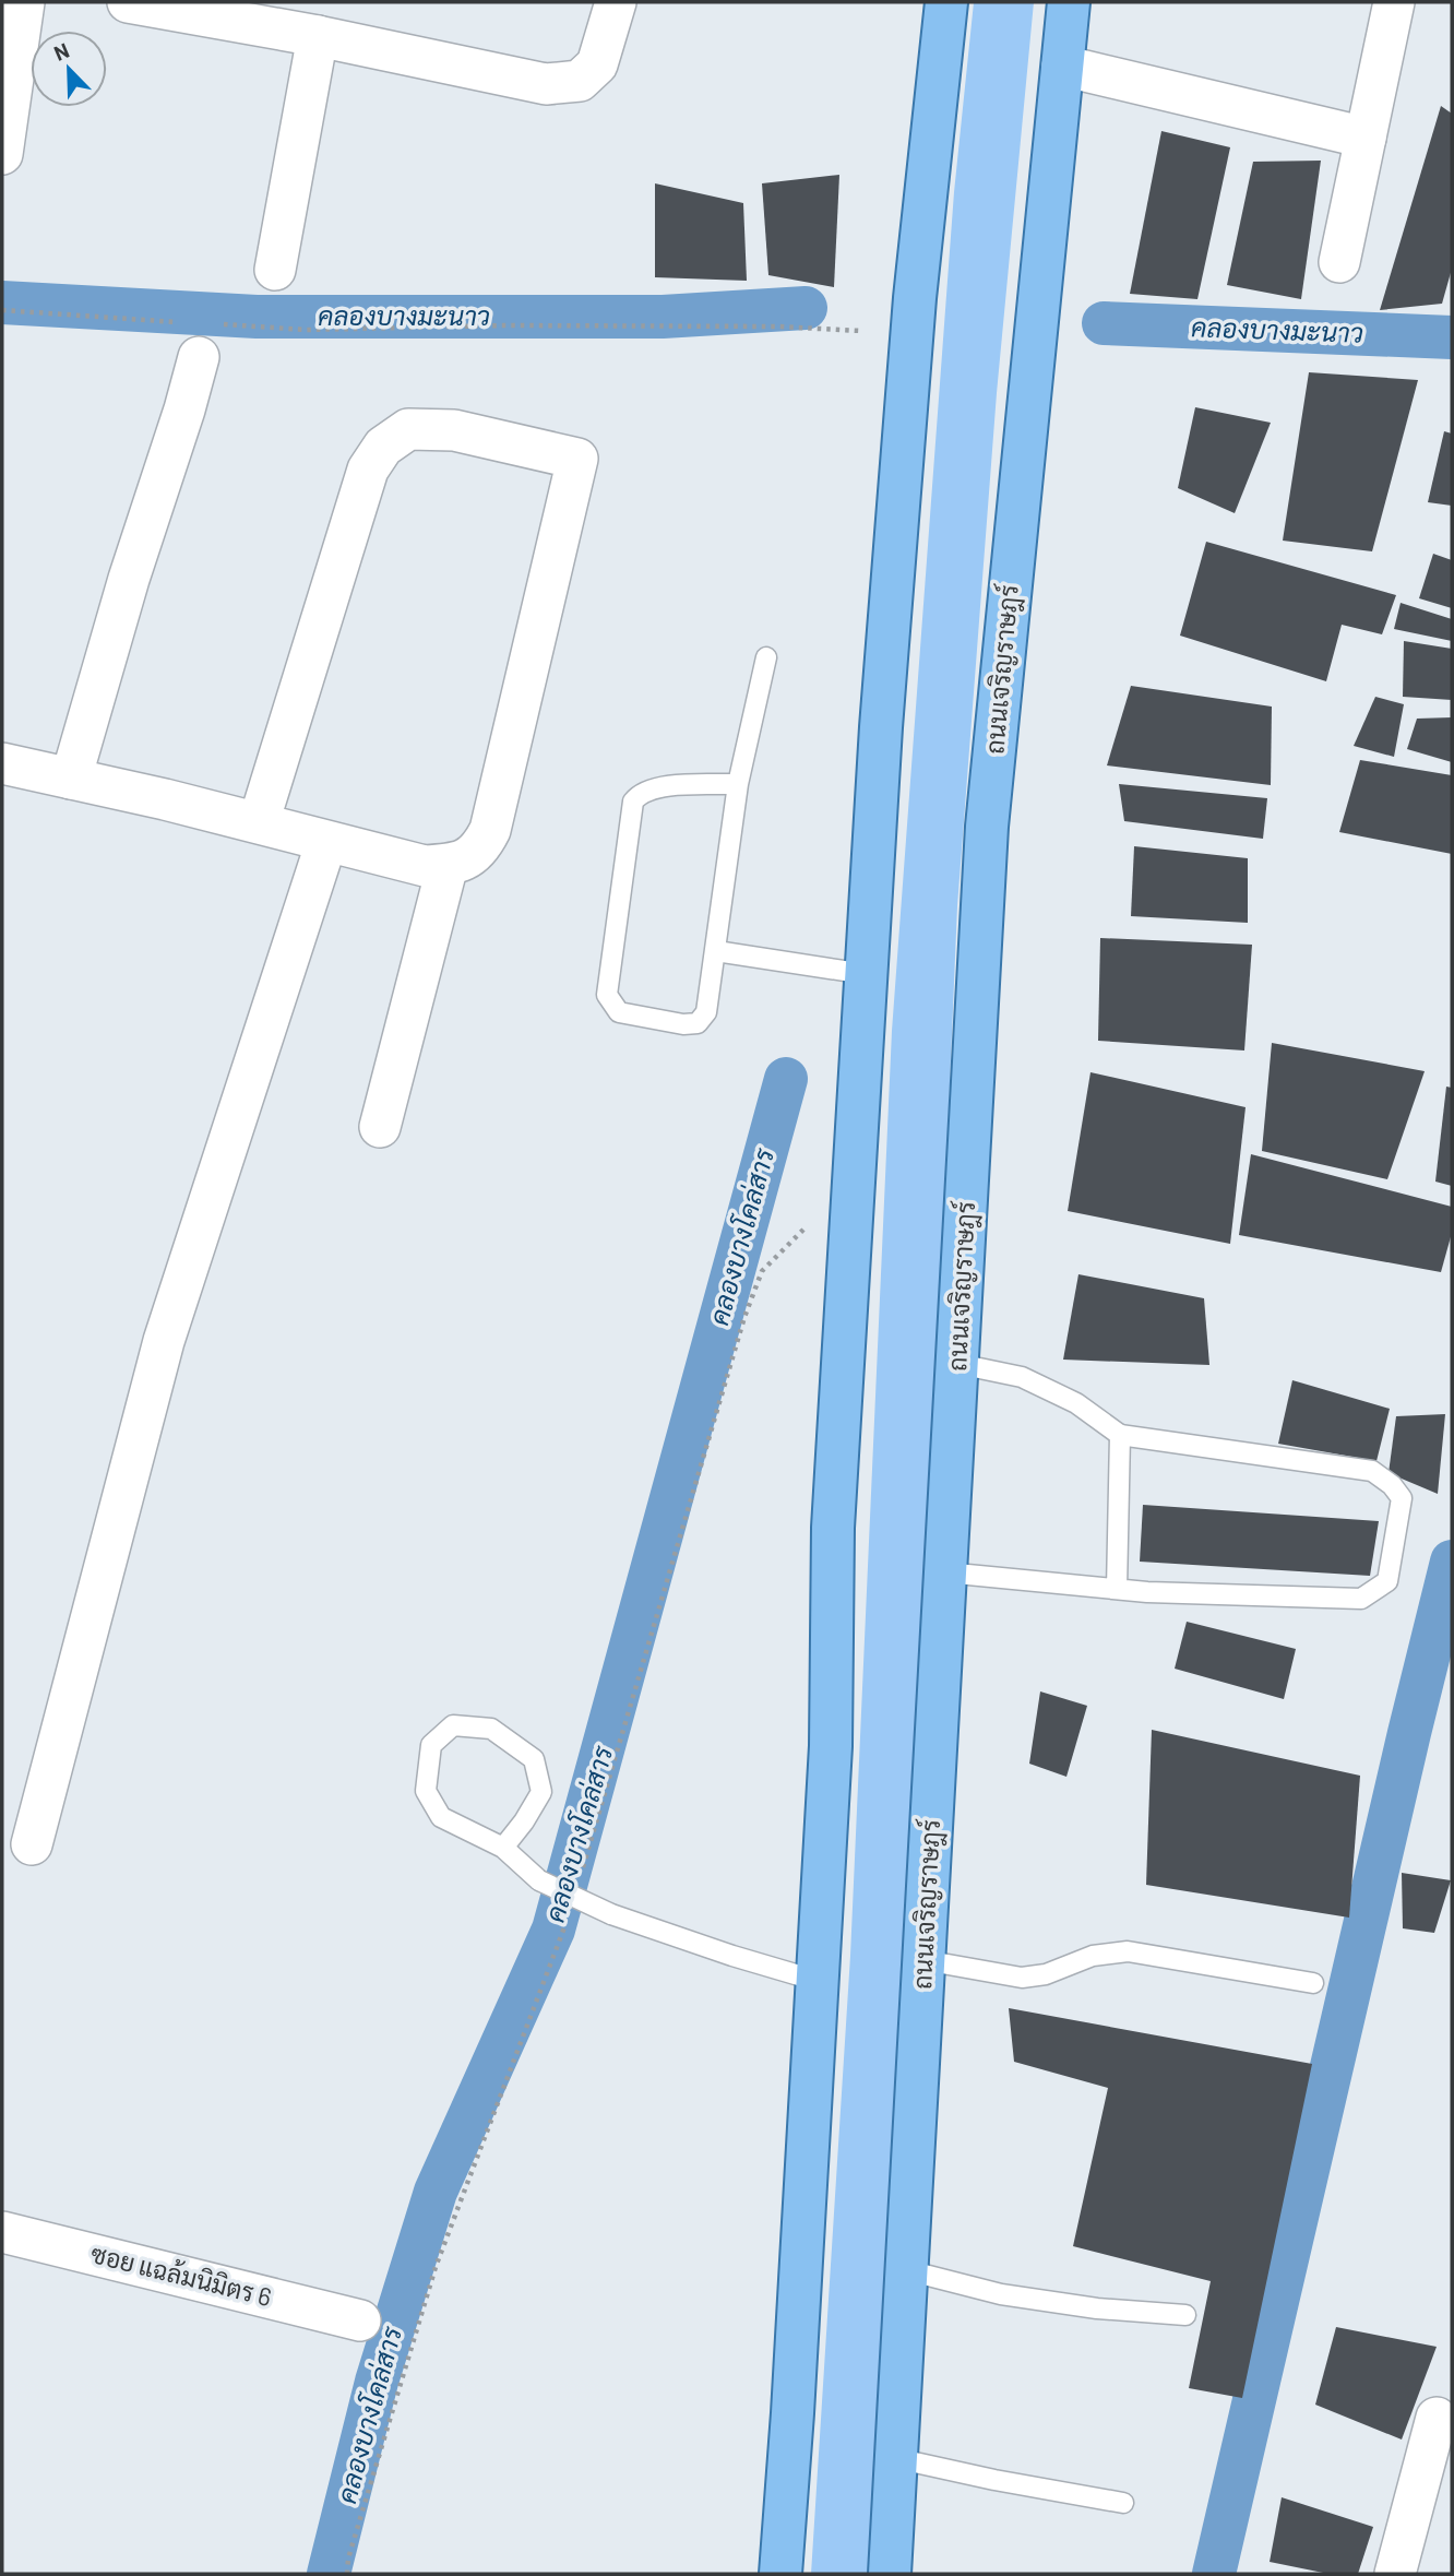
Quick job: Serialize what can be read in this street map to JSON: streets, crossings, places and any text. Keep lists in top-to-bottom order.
{
  "streets": {
    "main road": ["ถนนเจริญราษฎร์"],
    "street": ["ซอย แฉล้มนิมิตร 6"]
  },
  "water": ["คลองบางมะนาว", "คลองบางโคล่สาร"],
  "north": "top left"
}
